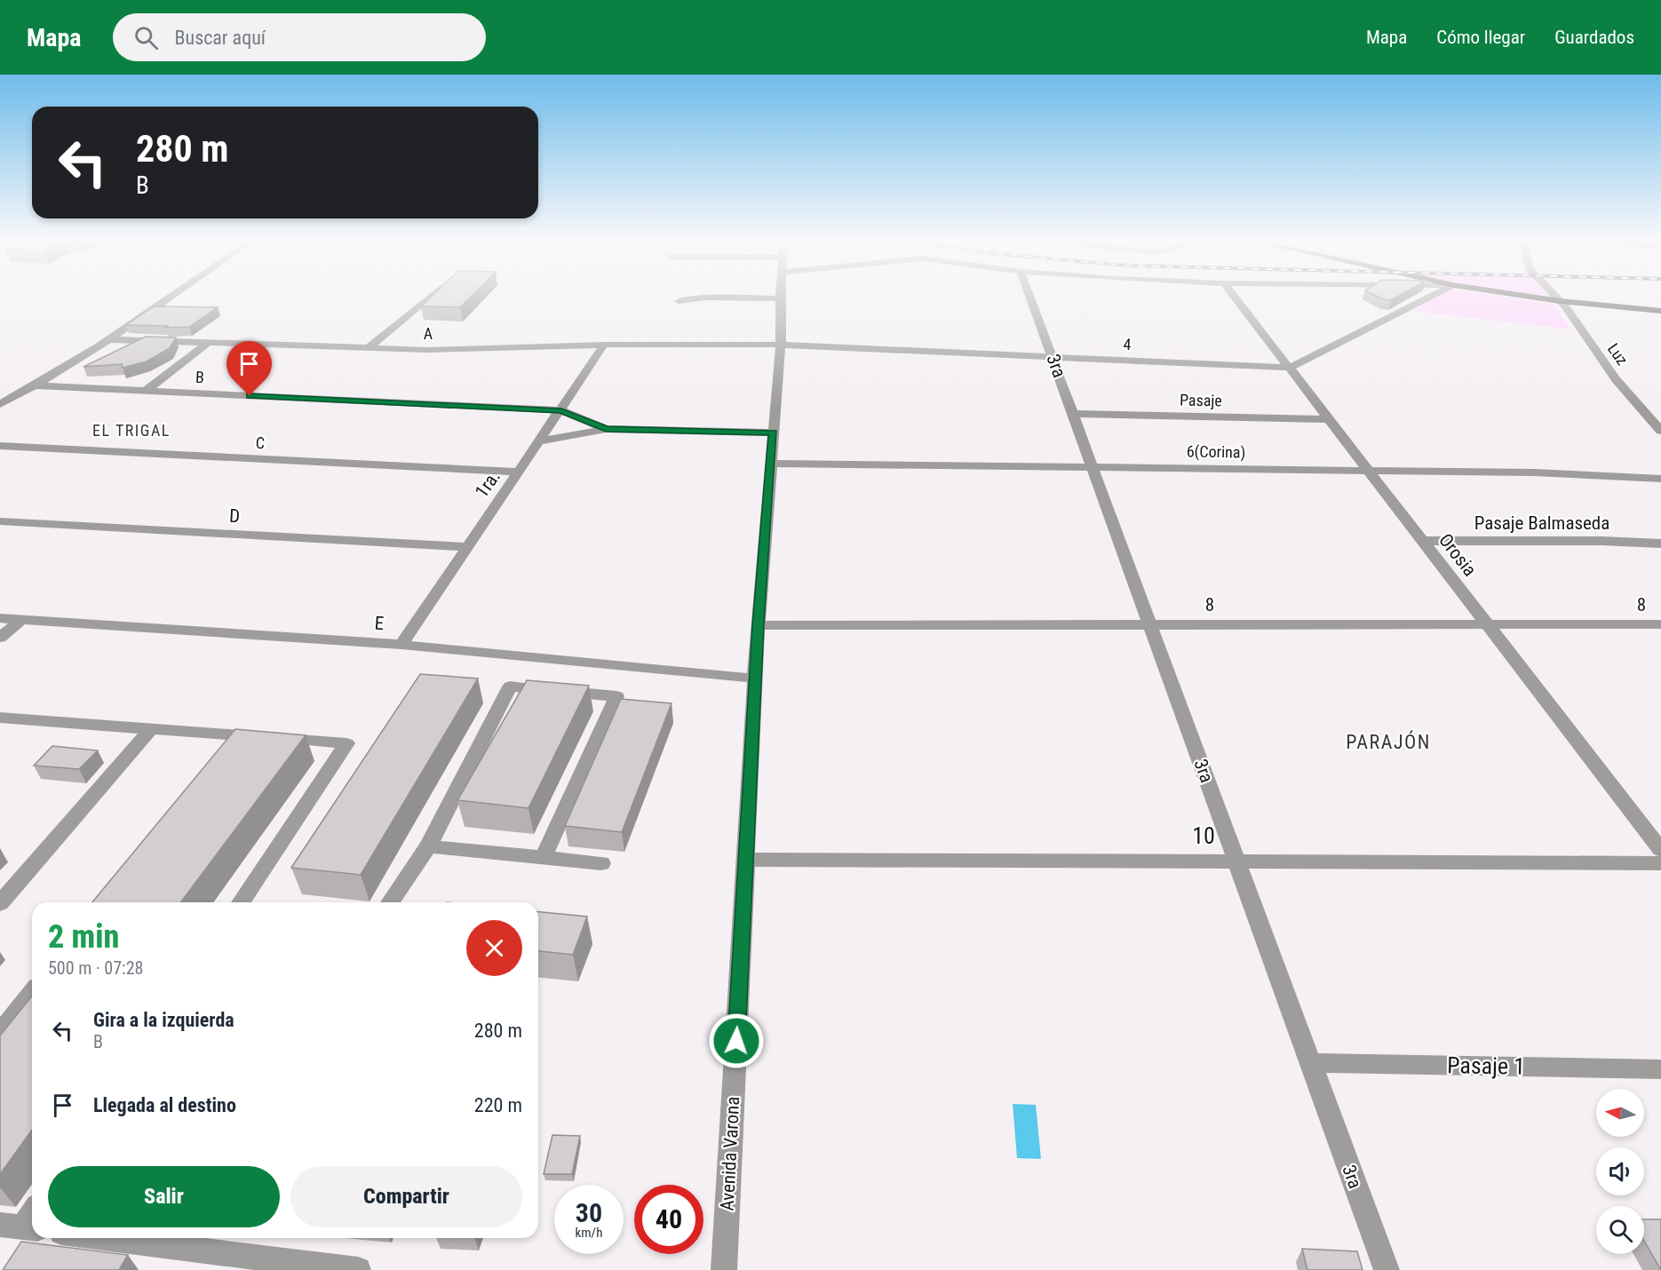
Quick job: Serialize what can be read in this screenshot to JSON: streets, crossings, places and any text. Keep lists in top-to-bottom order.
{
  "streets": {
    "street": [
      "A",
      "4",
      "Luz",
      "3ra",
      "B",
      "Pasaje",
      "C",
      "6(Corina)",
      "1ra.",
      "D",
      "Pasaje Balmaseda",
      "Orosia",
      "8",
      "E",
      "10",
      "Pasaje 1",
      "Avenida Varona"
    ]
  },
  "crossings": [
    ["A", "4"],
    ["A", "1ra."],
    ["A", "Avenida Varona"],
    ["4", "3ra"],
    ["4", "Orosia"],
    ["4", "Avenida Varona"],
    ["3ra", "Pasaje"],
    ["3ra", "6(Corina)"],
    ["3ra", "8"],
    ["3ra", "10"],
    ["3ra", "Pasaje 1"],
    ["B", "1ra."],
    ["B", "Avenida Varona"],
    ["Pasaje", "Orosia"],
    ["C", "1ra."],
    ["6(Corina)", "Orosia"],
    ["6(Corina)", "Avenida Varona"],
    ["1ra.", "D"],
    ["1ra.", "E"],
    ["Pasaje Balmaseda", "Orosia"],
    ["Orosia", "8"],
    ["8", "Avenida Varona"],
    ["E", "Avenida Varona"],
    ["10", "Avenida Varona"]
  ],
  "districts": ["EL TRIGAL", "PARAJÓN"],
  "north": "left",
  "page": {
    "header": "Mapa",
    "search": "Buscar aquí",
    "nav": ["Mapa", "Cómo llegar", "Guardados"],
    "turn": ["280 m", "B"],
    "heading": ["2 min", "500 m · 07:28"],
    "list": [
      {
        "name": "Gira a la izquierda",
        "note": "B",
        "value": "280 m"
      },
      {
        "name": "Llegada al destino",
        "value": "220 m"
      }
    ],
    "buttons": ["Salir", "Compartir"],
    "speed": "30 km/h",
    "limit": "40"
  }
}
